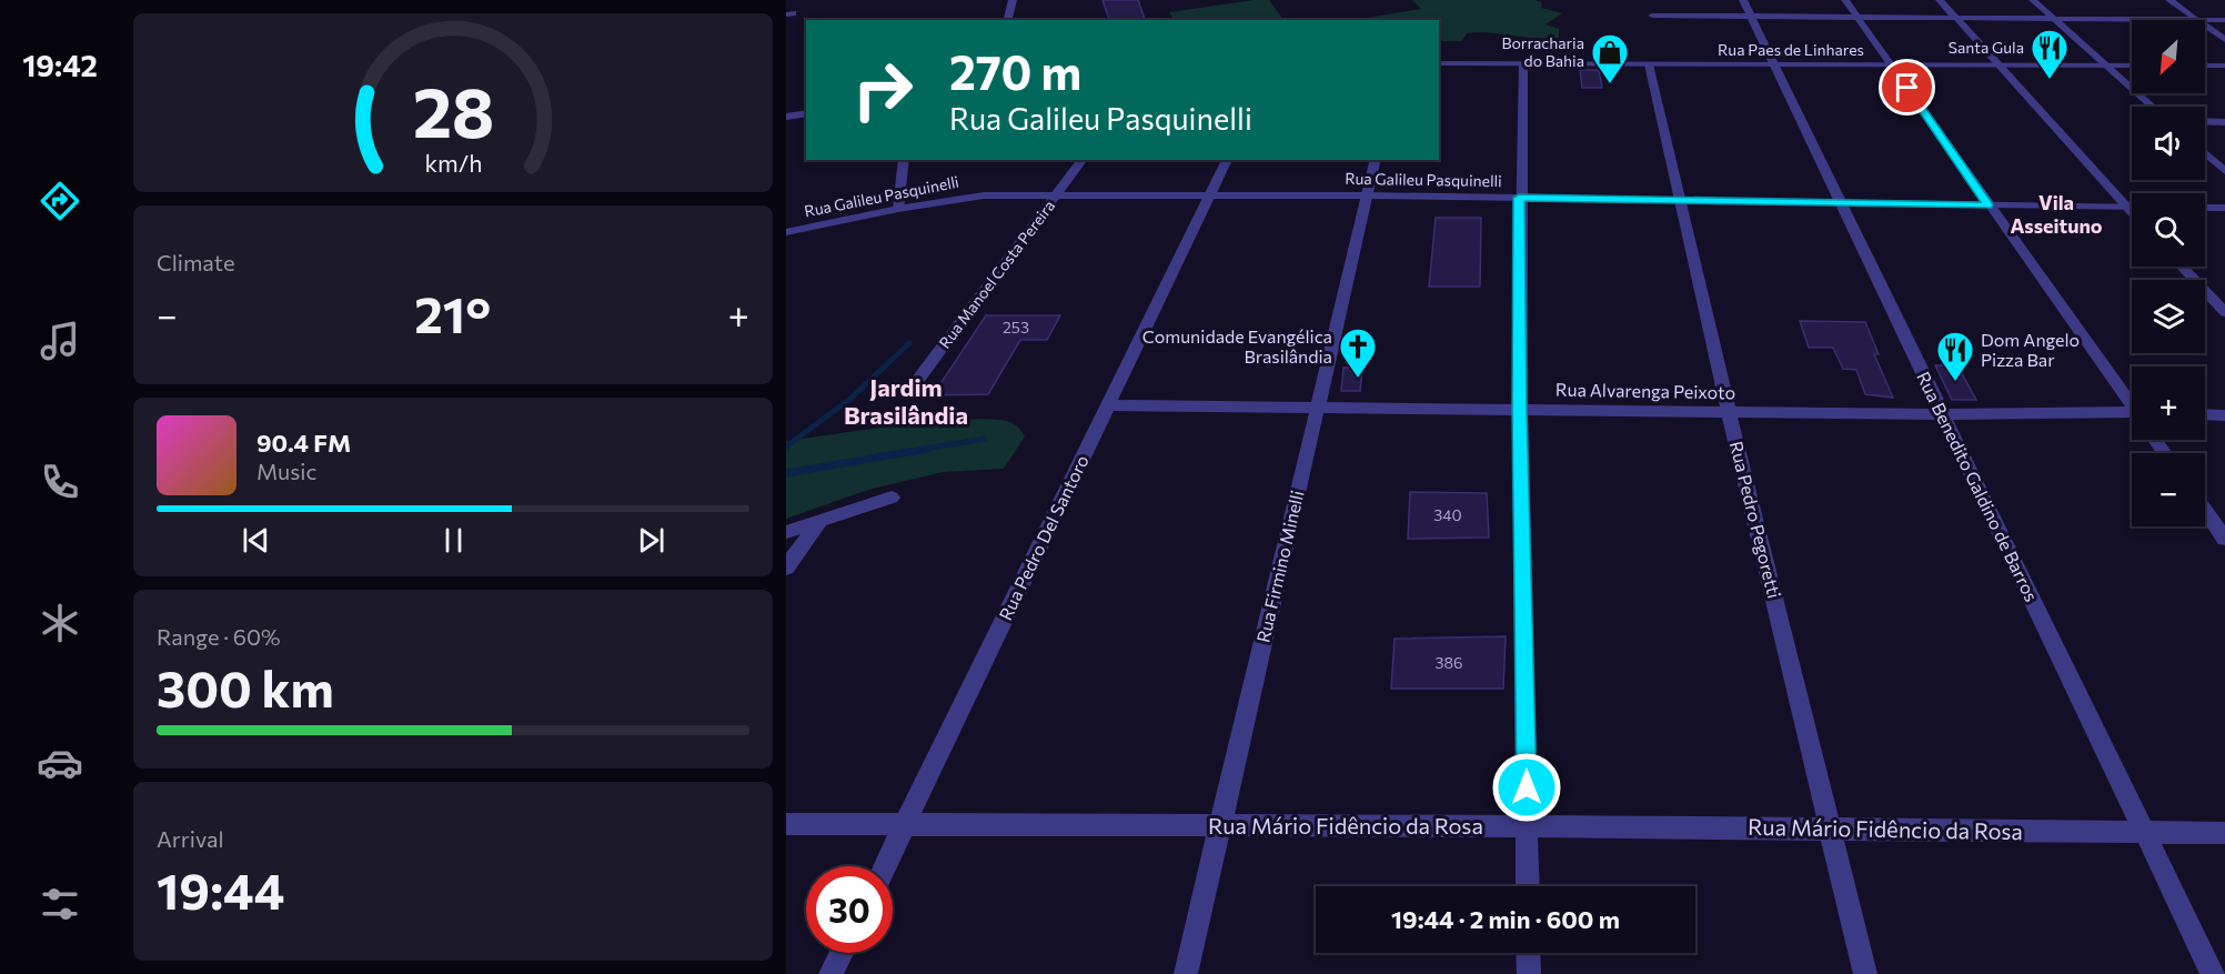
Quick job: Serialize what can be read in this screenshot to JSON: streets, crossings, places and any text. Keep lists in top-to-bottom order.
{
  "streets": {
    "street": [
      "Rua Paes de Linhares",
      "Rua Galileu Pasquinelli",
      "Rua Manoel Costa Pereira",
      "Rua Alvarenga Peixoto",
      "Rua Benedito Galdino de Barros",
      "Rua Pedro Pegoretti",
      "Rua Pedro Del Santoro",
      "Rua Firmino Minelli",
      "Rua Mário Fidêncio da Rosa"
    ]
  },
  "crossings": [
    ["Rua Paes de Linhares", "Rua Benedito Galdino de Barros"],
    ["Rua Paes de Linhares", "Rua Pedro Pegoretti"],
    ["Rua Galileu Pasquinelli", "Rua Manoel Costa Pereira"],
    ["Rua Galileu Pasquinelli", "Rua Benedito Galdino de Barros"],
    ["Rua Galileu Pasquinelli", "Rua Pedro Pegoretti"],
    ["Rua Galileu Pasquinelli", "Rua Pedro Del Santoro"],
    ["Rua Galileu Pasquinelli", "Rua Firmino Minelli"],
    ["Rua Alvarenga Peixoto", "Rua Benedito Galdino de Barros"],
    ["Rua Alvarenga Peixoto", "Rua Pedro Pegoretti"],
    ["Rua Alvarenga Peixoto", "Rua Pedro Del Santoro"],
    ["Rua Alvarenga Peixoto", "Rua Firmino Minelli"],
    ["Rua Benedito Galdino de Barros", "Rua Mário Fidêncio da Rosa"],
    ["Rua Pedro Pegoretti", "Rua Mário Fidêncio da Rosa"],
    ["Rua Pedro Del Santoro", "Rua Mário Fidêncio da Rosa"],
    ["Rua Firmino Minelli", "Rua Mário Fidêncio da Rosa"]
  ],
  "districts": ["Vila Asseituno", "Jardim Brasilândia"],
  "places": {
    "restaurant": ["Santa Gula", "Dom Angelo Pizza Bar"],
    "shop": ["Borracharia do Bahia"],
    "church": ["Comunidade Evangélica Brasilândia"]
  },
  "house_numbers": ["253", "340", "386"],
  "north": "bottom left",
  "page": {
    "tabs": "19:42",
    "map_buttons": ["+", "−"],
    "turn": ["270 m", "Rua Galileu Pasquinelli"],
    "tile": [
      "Climate",
      ["Range · 60%", "300 km"],
      ["Arrival", "19:44"]
    ],
    "heat": ["−", "21°", "+"],
    "song": ["90.4 FM", "Music"],
    "limit": "30",
    "trip": "19:44 · 2 min · 600 m",
    "gauge": ["28", "km/h"]
  }
}
